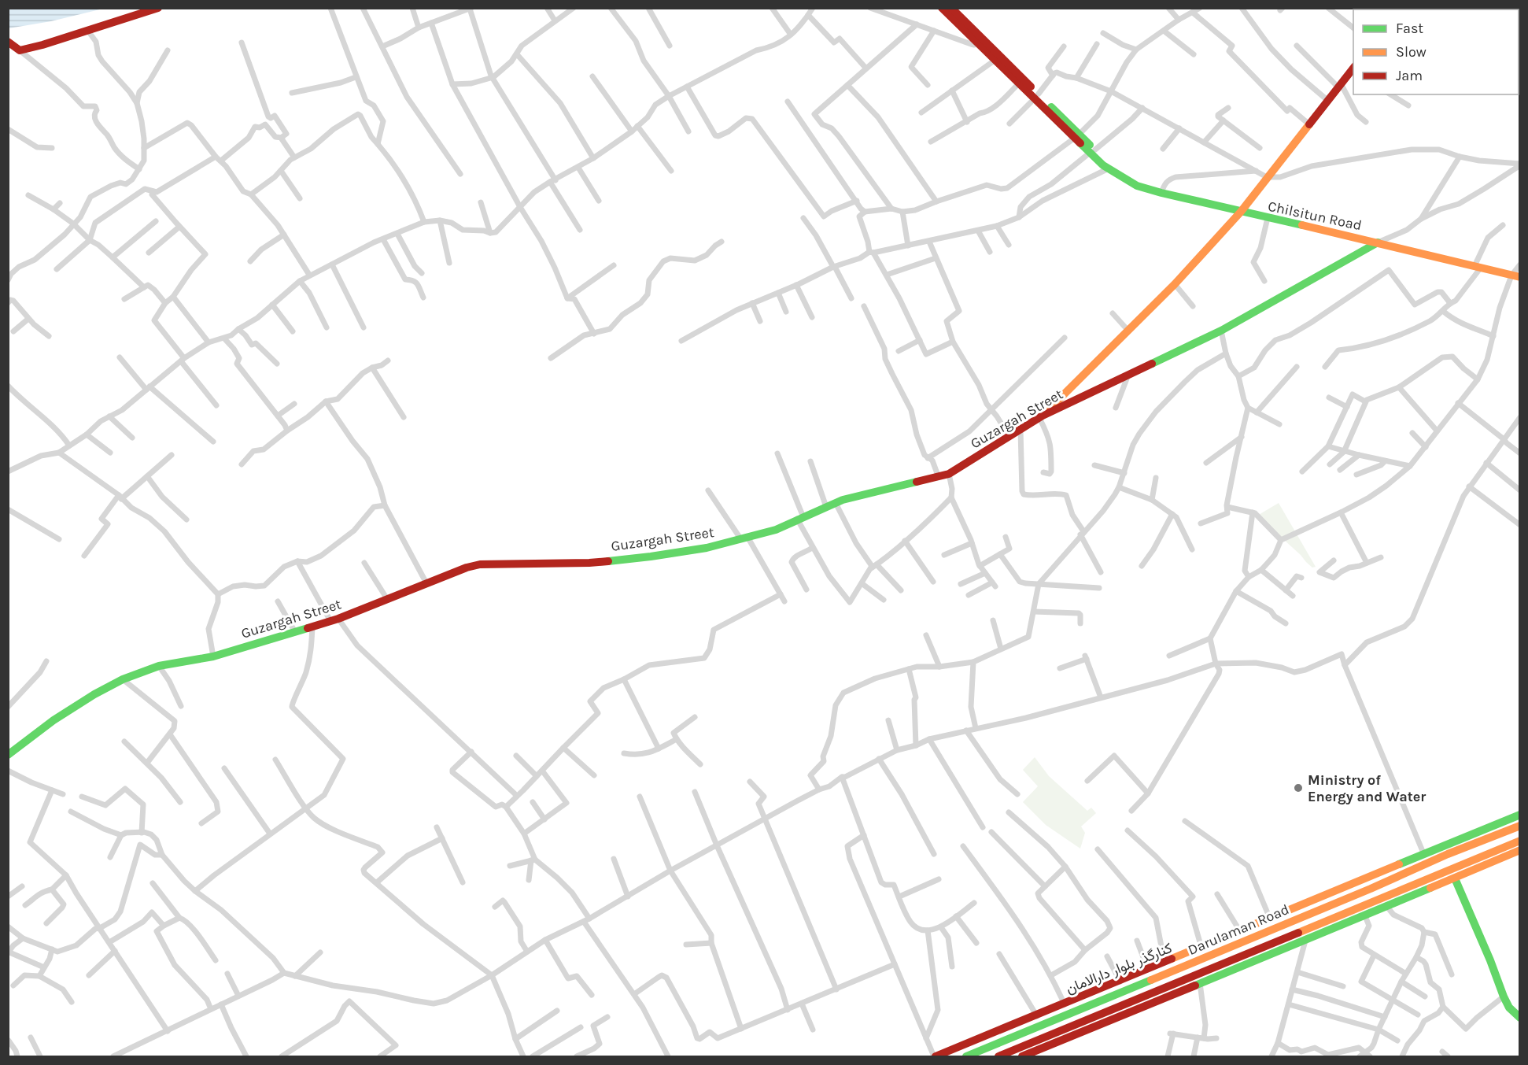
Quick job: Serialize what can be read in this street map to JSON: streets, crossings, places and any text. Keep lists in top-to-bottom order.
{
  "streets": {
    "street": [
      "Chilsitun Road",
      "Guzargah Street",
      "Darulaman Road",
      "کنارگذر بلوار دارالامان"
    ]
  },
  "crossings": [
    ["Chilsitun Road", "Guzargah Street"]
  ],
  "places": ["Ministry of Energy and Water"],
  "legend": ["Fast", "Slow", "Jam"]
}
